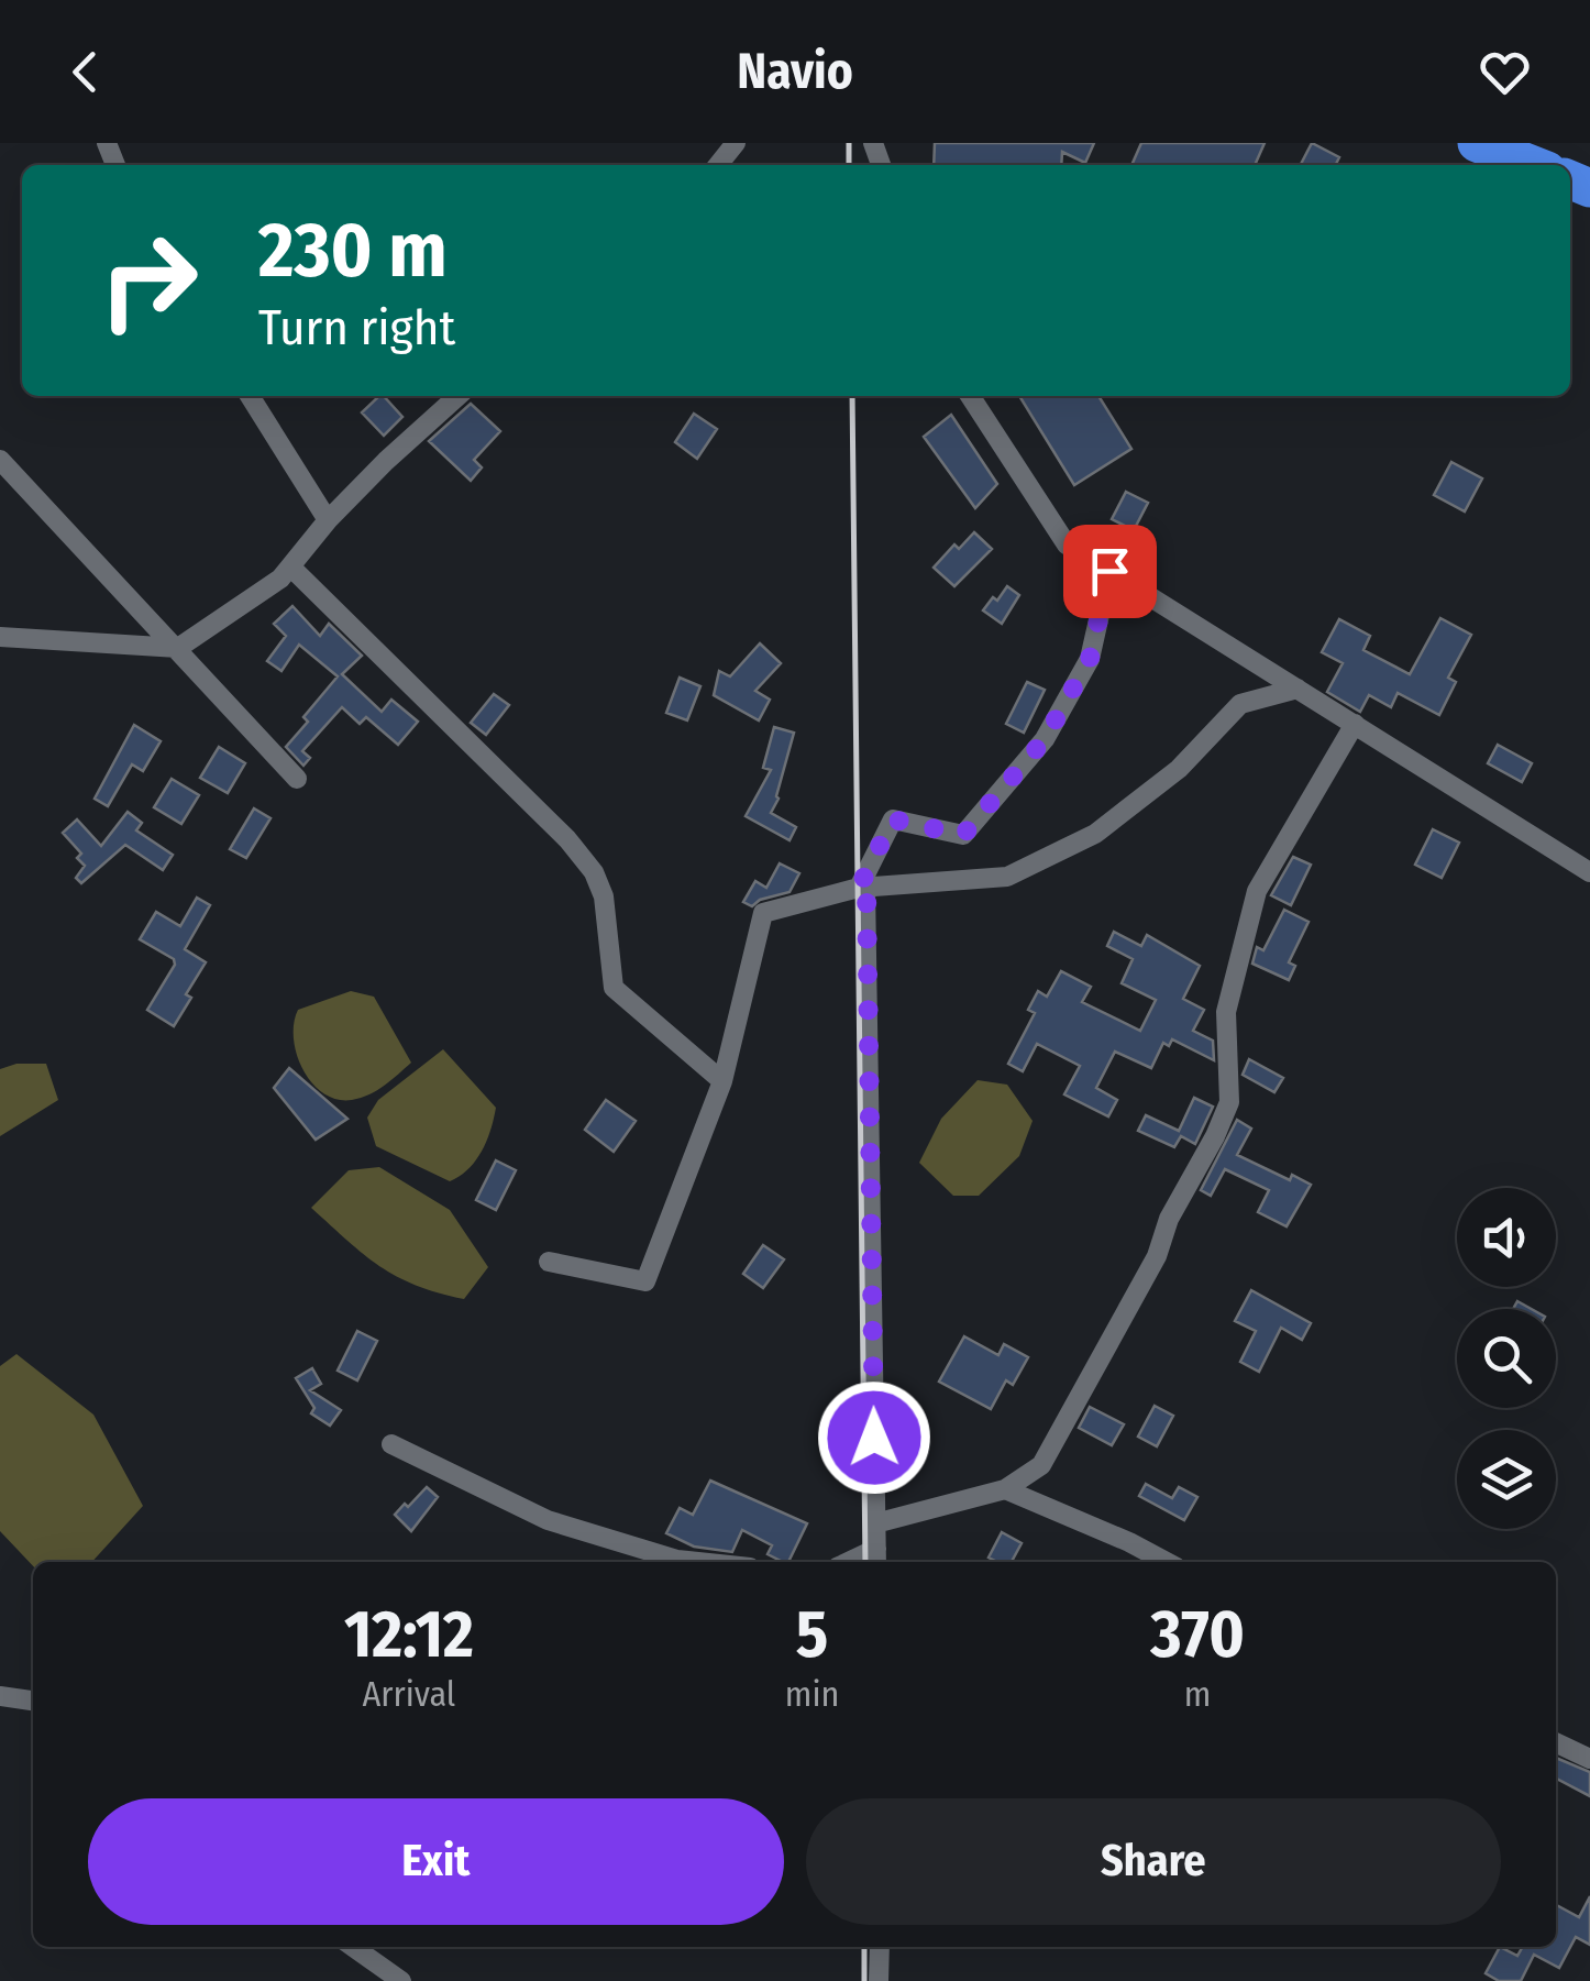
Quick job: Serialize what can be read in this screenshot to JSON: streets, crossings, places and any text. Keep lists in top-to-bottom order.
{
  "page": {
    "header": "Navio",
    "turn": ["230 m", "Turn right"],
    "eta": [
      "12:12",
      "Arrival",
      "5",
      "min",
      "370",
      "m"
    ],
    "buttons": ["Exit", "Share"]
  }
}
